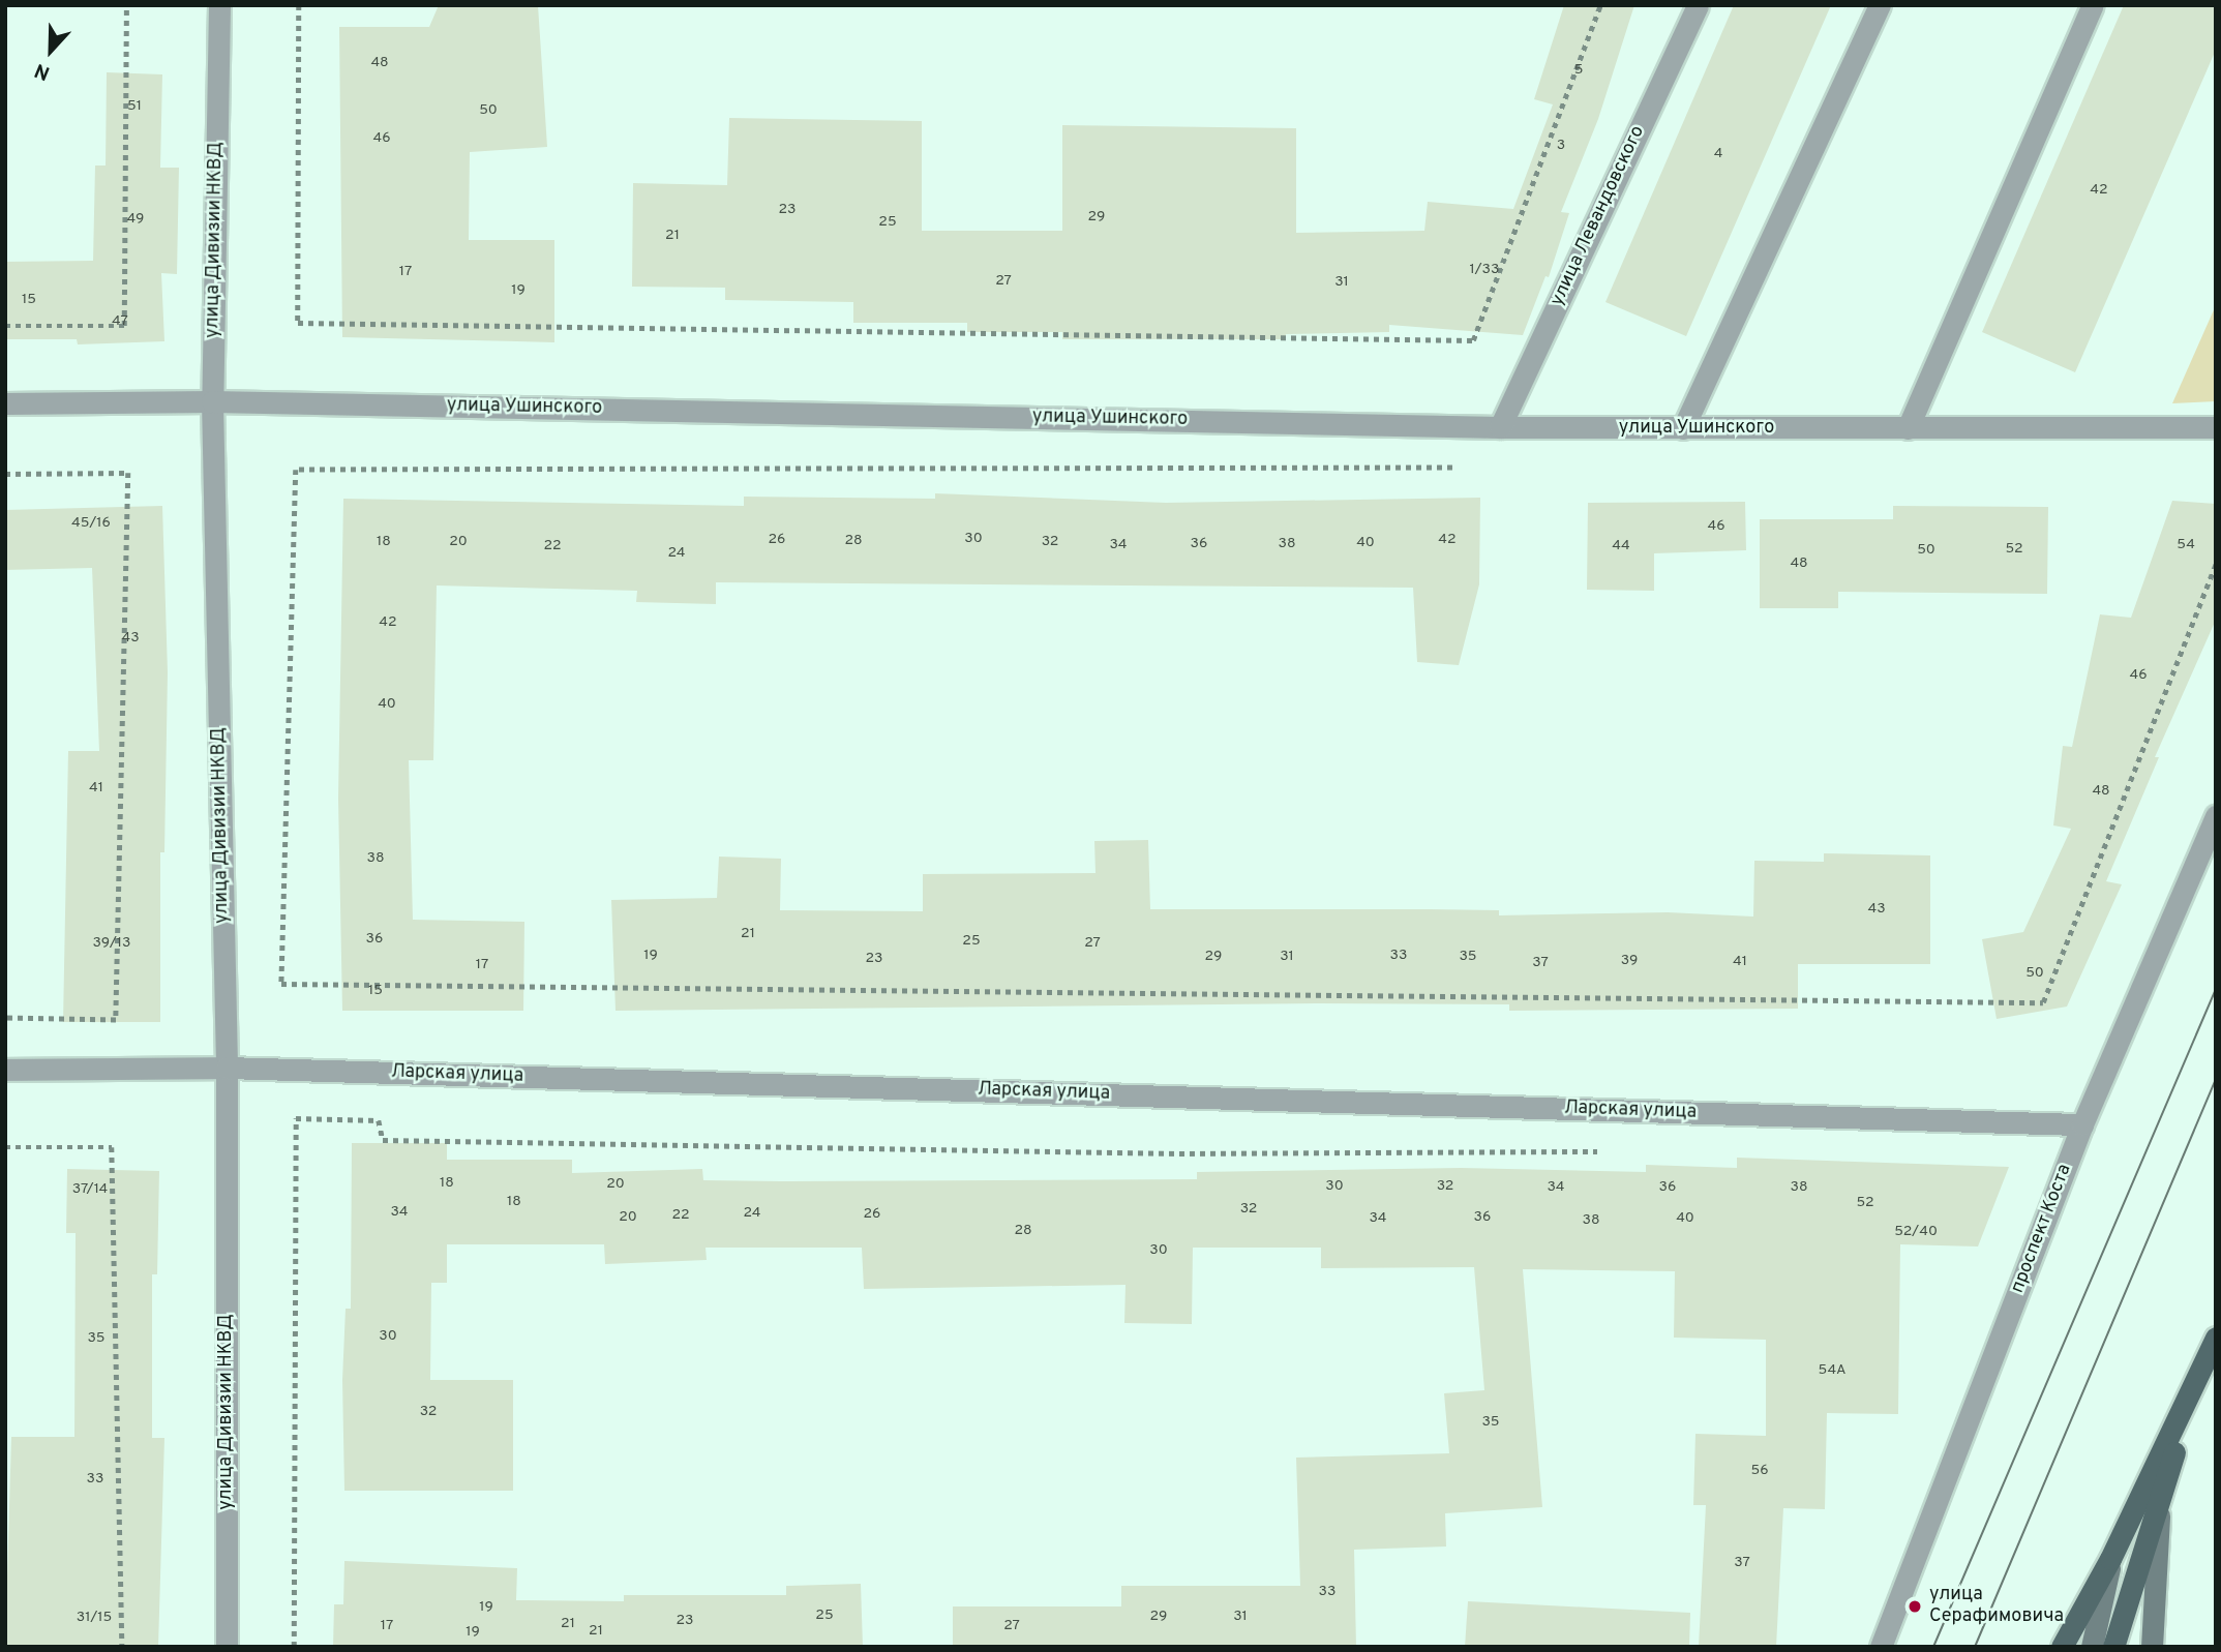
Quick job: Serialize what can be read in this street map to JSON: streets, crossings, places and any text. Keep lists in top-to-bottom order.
{
  "streets": {
    "street": [
      "улица Левандовского",
      "улица Дивизии НКВД",
      "улица Ушинского",
      "Ларская улица",
      "проспект Коста"
    ]
  },
  "crossings": [
    ["улица Левандовского", "улица Ушинского"],
    ["улица Дивизии НКВД", "улица Ушинского"],
    ["улица Дивизии НКВД", "Ларская улица"],
    ["Ларская улица", "проспект Коста"]
  ],
  "places": ["улица Серафимовича"],
  "house_numbers": [
    "48",
    "5",
    "51",
    "50",
    "46",
    "3",
    "4",
    "42",
    "23",
    "29",
    "49",
    "25",
    "21",
    "1/33",
    "17",
    "27",
    "31",
    "19",
    "15",
    "47",
    "45/16",
    "46",
    "30",
    "26",
    "42",
    "28",
    "18",
    "20",
    "32",
    "40",
    "36",
    "38",
    "34",
    "54",
    "22",
    "44",
    "52",
    "50",
    "24",
    "48",
    "42",
    "43",
    "46",
    "40",
    "41",
    "48",
    "38",
    "43",
    "21",
    "36",
    "25",
    "39/13",
    "27",
    "19",
    "33",
    "29",
    "31",
    "35",
    "23",
    "39",
    "41",
    "37",
    "17",
    "50",
    "15",
    "18",
    "20",
    "30",
    "32",
    "34",
    "36",
    "38",
    "37/14",
    "18",
    "52",
    "32",
    "34",
    "24",
    "26",
    "22",
    "20",
    "36",
    "34",
    "40",
    "38",
    "28",
    "52/40",
    "30",
    "30",
    "35",
    "54А",
    "32",
    "35",
    "56",
    "33",
    "37",
    "33",
    "19",
    "25",
    "29",
    "31",
    "31/15",
    "23",
    "21",
    "17",
    "27",
    "21",
    "19"
  ],
  "north": "bottom"
}
